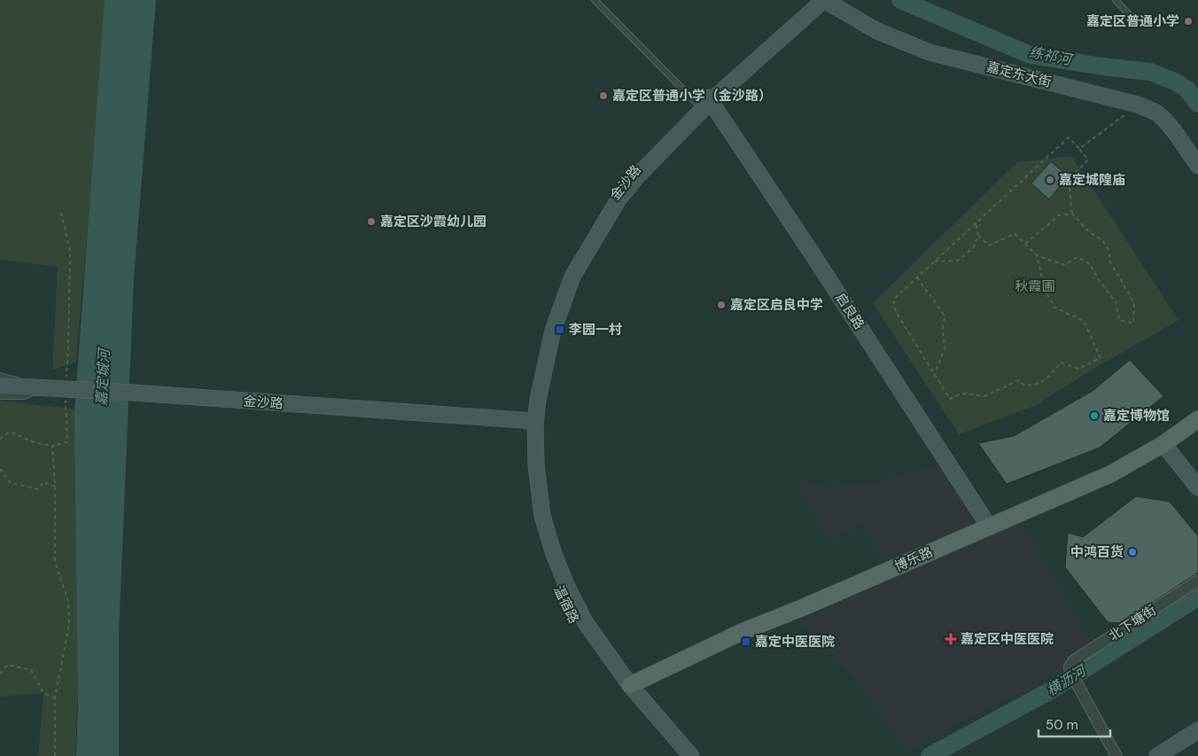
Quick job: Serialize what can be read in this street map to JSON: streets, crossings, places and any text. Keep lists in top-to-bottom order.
{
  "streets": {
    "main road": ["博乐路"],
    "street": [
      "嘉定东大街",
      "金沙路",
      "启良路",
      "北下塘街"
    ]
  },
  "crossings": [
    ["金沙路", "启良路"],
    ["启良路", "博乐路"]
  ],
  "water": ["练祁河", "嘉定城河", "横沥河"],
  "parks": ["秋霞圃"],
  "places": {
    "other": [
      "嘉定区普通小学",
      "嘉定区普通小学（金沙路）",
      "嘉定城隍庙",
      "嘉定区沙霞幼儿园",
      "嘉定区启良中学",
      "嘉定博物馆",
      "中鸿百货"
    ],
    "transit": ["李园一村", "嘉定中医医院"],
    "health": ["嘉定区中医医院"]
  },
  "scale_bar": "50 m"
}
